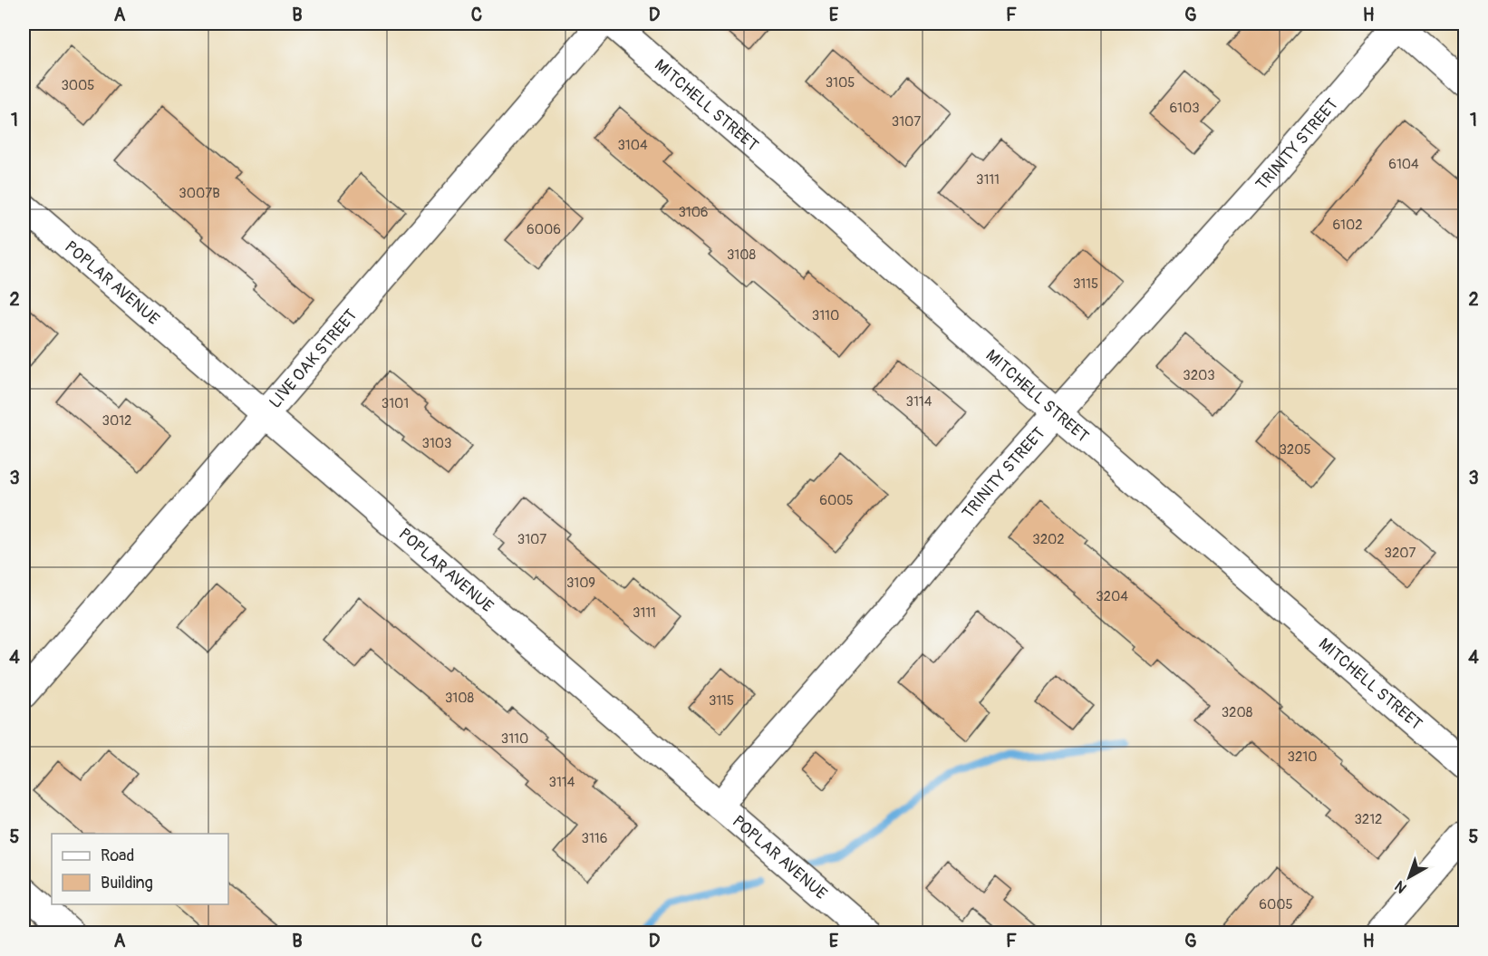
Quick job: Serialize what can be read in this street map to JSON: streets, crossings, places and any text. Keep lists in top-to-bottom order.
{
  "streets": {
    "street": [
      "MITCHELL STREET",
      "TRINITY STREET",
      "POPLAR AVENUE",
      "LIVE OAK STREET"
    ]
  },
  "crossings": [
    ["MITCHELL STREET", "TRINITY STREET"],
    ["TRINITY STREET", "POPLAR AVENUE"],
    ["POPLAR AVENUE", "LIVE OAK STREET"]
  ],
  "house_numbers": [
    "3105",
    "3005",
    "6103",
    "3107",
    "3104",
    "6104",
    "3111",
    "3007B",
    "3106",
    "6102",
    "6006",
    "3108",
    "3115",
    "3110",
    "3203",
    "3114",
    "3101",
    "3012",
    "3103",
    "3205",
    "6005",
    "3107",
    "3202",
    "3207",
    "3109",
    "3204",
    "3111",
    "3108",
    "3115",
    "3208",
    "3110",
    "3210",
    "3114",
    "3212",
    "3116",
    "6005"
  ],
  "legend": ["Road", "Building"],
  "north": "bottom left",
  "grid": {
    "columns": [
      "A",
      "B",
      "C",
      "D",
      "E",
      "F",
      "G",
      "H"
    ],
    "rows": [
      "1",
      "2",
      "3",
      "4",
      "5"
    ]
  }
}
